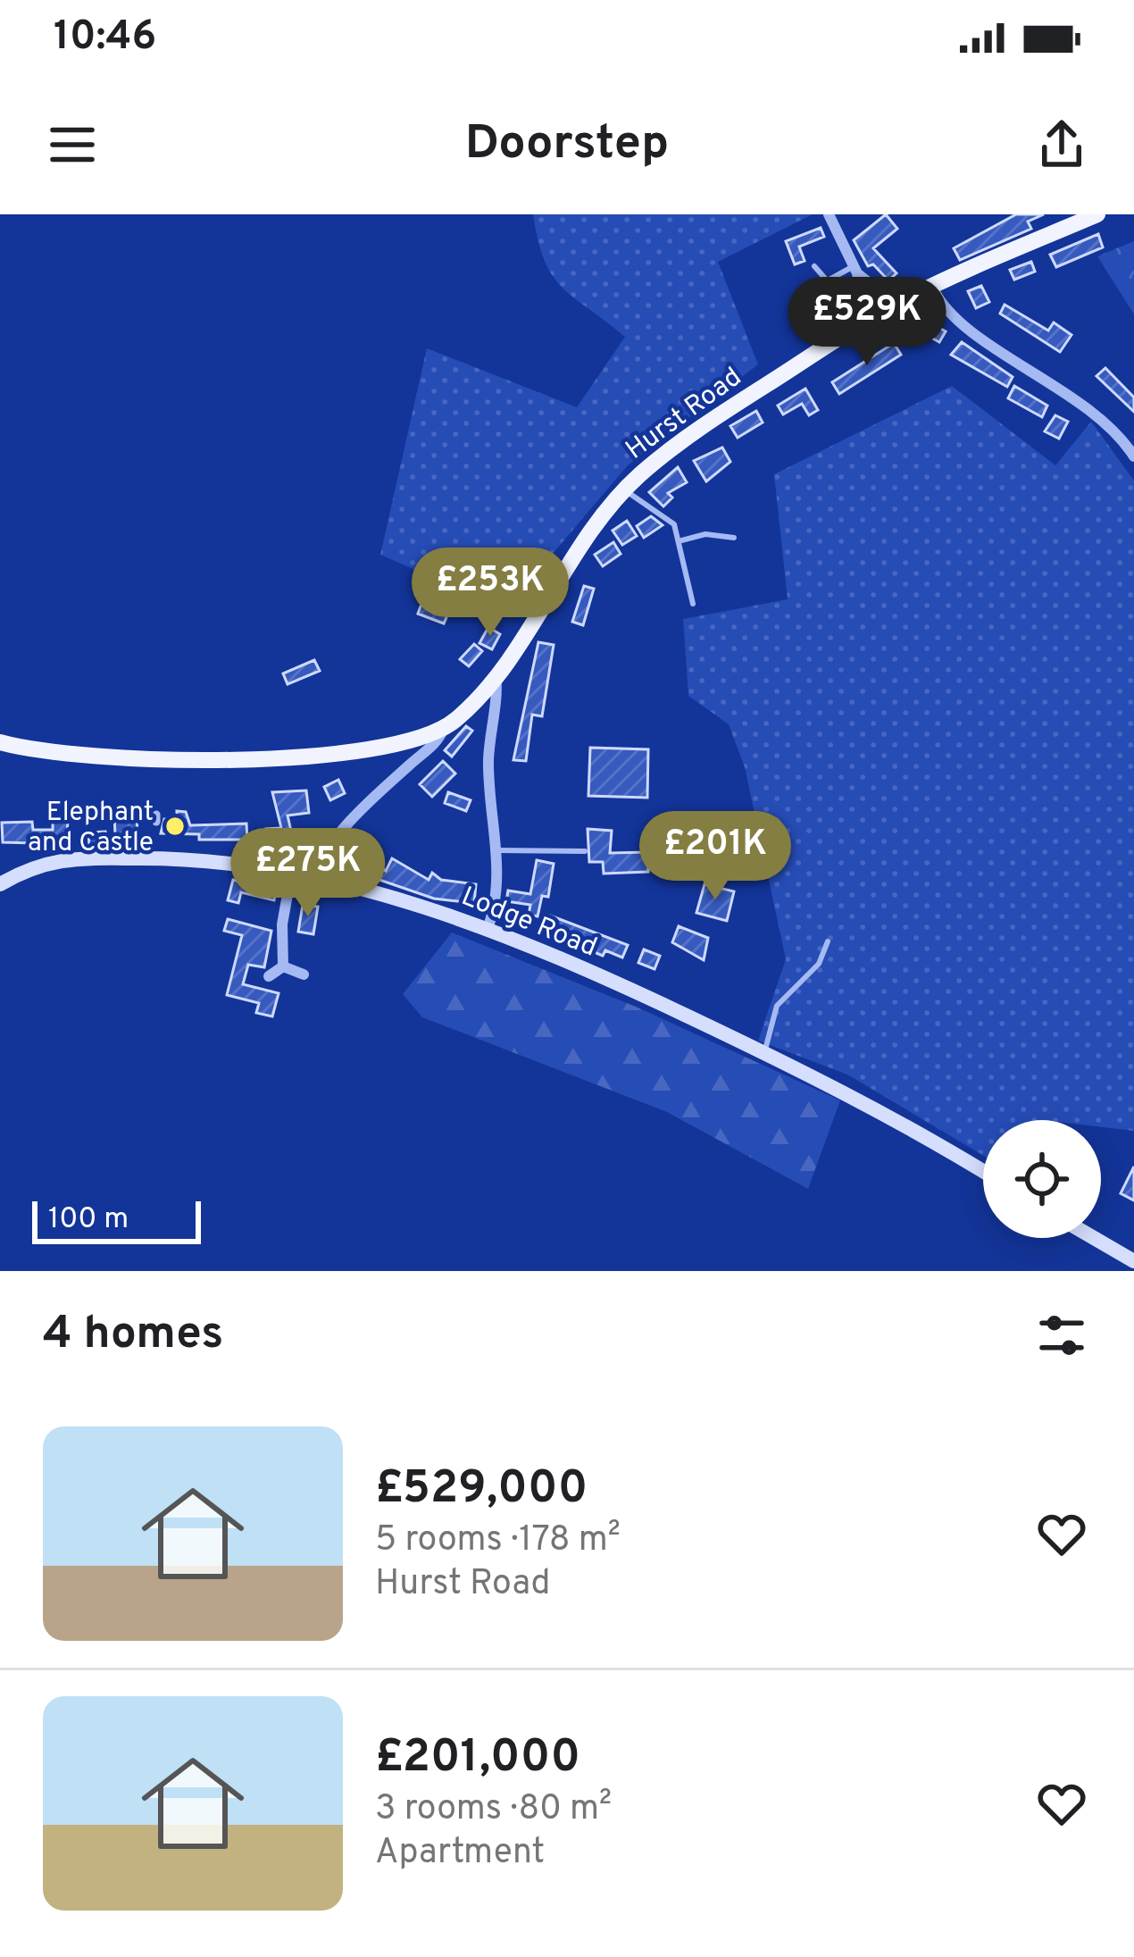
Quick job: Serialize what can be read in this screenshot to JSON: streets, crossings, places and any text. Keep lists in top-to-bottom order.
{
  "streets": {
    "main road": ["Hurst Road", "Lodge Road"]
  },
  "places": ["Elephant and Castle"],
  "scale_bar": "100 m",
  "page": {
    "status": "10:46",
    "header": "Doorstep",
    "price": [
      "£529K",
      "£253K",
      "£201K",
      "£275K"
    ],
    "scale": "100 m",
    "heading": "4 homes",
    "list": [
      {
        "name": "£529,000",
        "note": "5 rooms · 178 m² · Hurst Road"
      },
      {
        "name": "£201,000",
        "note": "3 rooms · 80 m² · Apartment"
      }
    ]
  }
}
